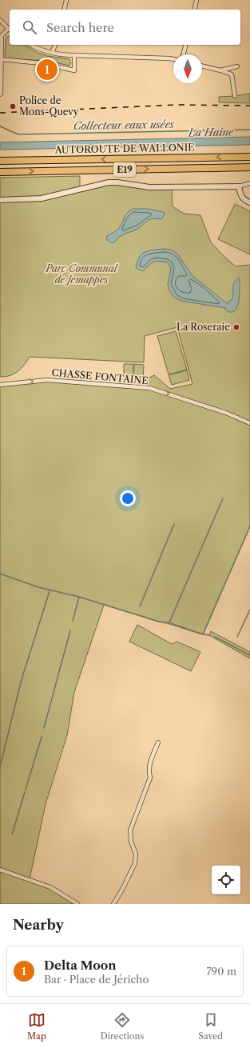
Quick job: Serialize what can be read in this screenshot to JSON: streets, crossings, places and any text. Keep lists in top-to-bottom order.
{
  "streets": {
    "highway": ["AUTOROUTE DE WALLONIE", "E19"],
    "street": ["CHASSE FONTAINE"]
  },
  "one_way": ["CHASSE FONTAINE"],
  "water": ["Collecteur eaux usées", "La Haine"],
  "parks": ["Parc Communal de Jemappes"],
  "places": ["Police de Mons-Quevy", "La Roseraie"],
  "north": "bottom",
  "page": {
    "search": "Search here",
    "pins": "1",
    "heading": "Nearby",
    "list": [
      {
        "mark": "1",
        "name": "Delta Moon",
        "note": "Bar · Place de Jéricho",
        "value": "790 m"
      }
    ],
    "nav": ["Map", "Directions", "Saved"]
  }
}
